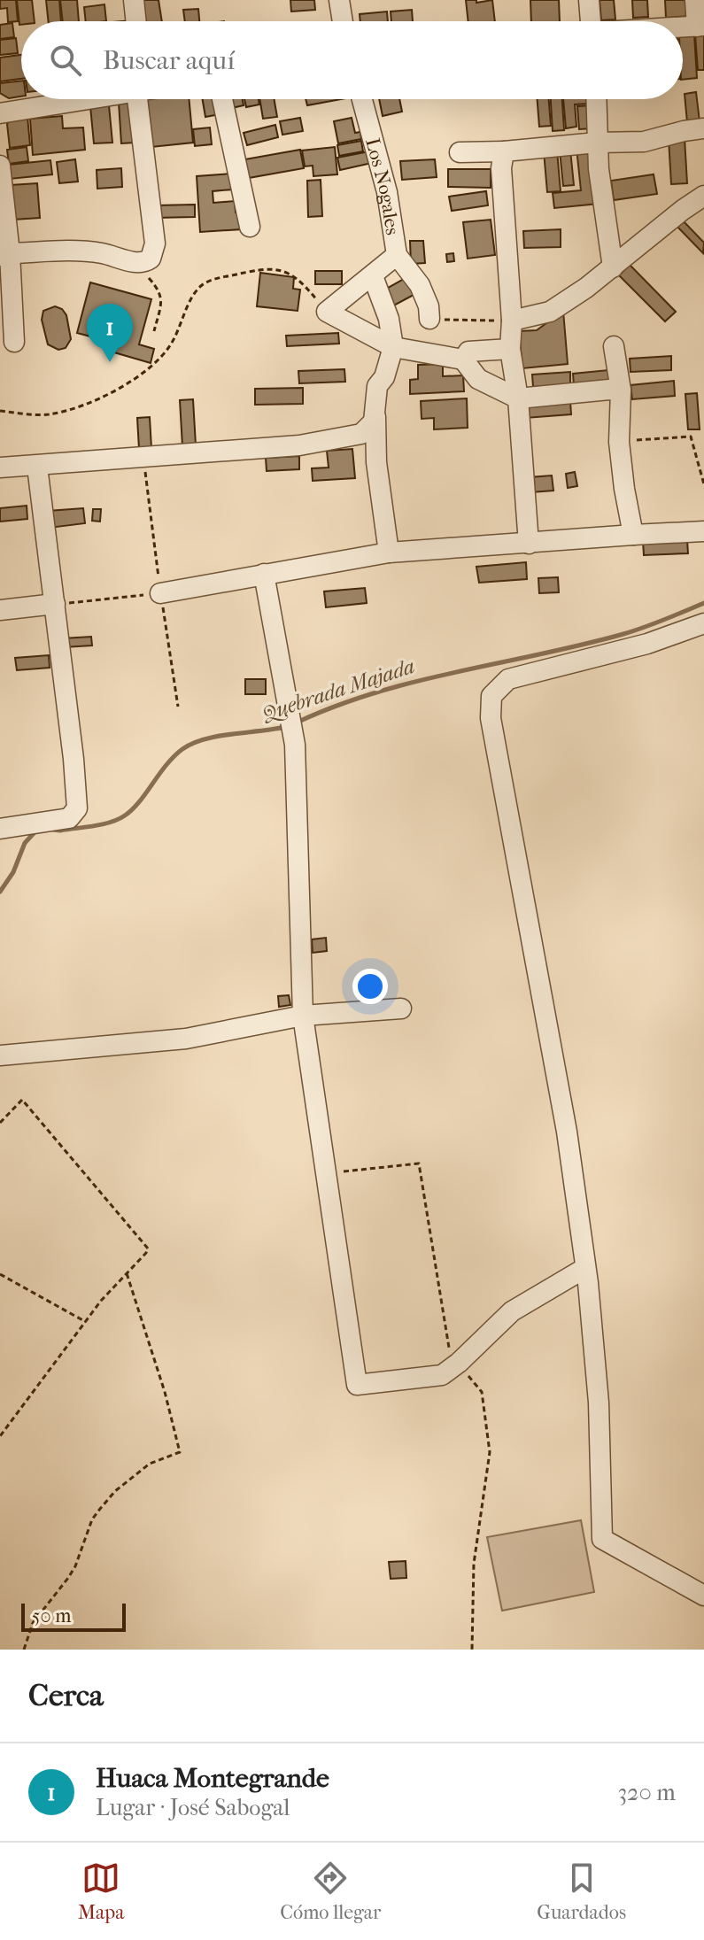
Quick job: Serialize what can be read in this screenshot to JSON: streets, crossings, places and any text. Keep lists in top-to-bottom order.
{
  "streets": {
    "street": ["Los Nogales"]
  },
  "water": ["Quebrada Majada"],
  "scale_bar": "50 m",
  "page": {
    "search": "Buscar aquí",
    "pins": "1",
    "scale": "50 m",
    "heading": "Cerca",
    "list": [
      {
        "mark": "1",
        "name": "Huaca Montegrande",
        "note": "Lugar · José Sabogal",
        "value": "320 m"
      }
    ],
    "nav": ["Mapa", "Cómo llegar", "Guardados"]
  }
}
